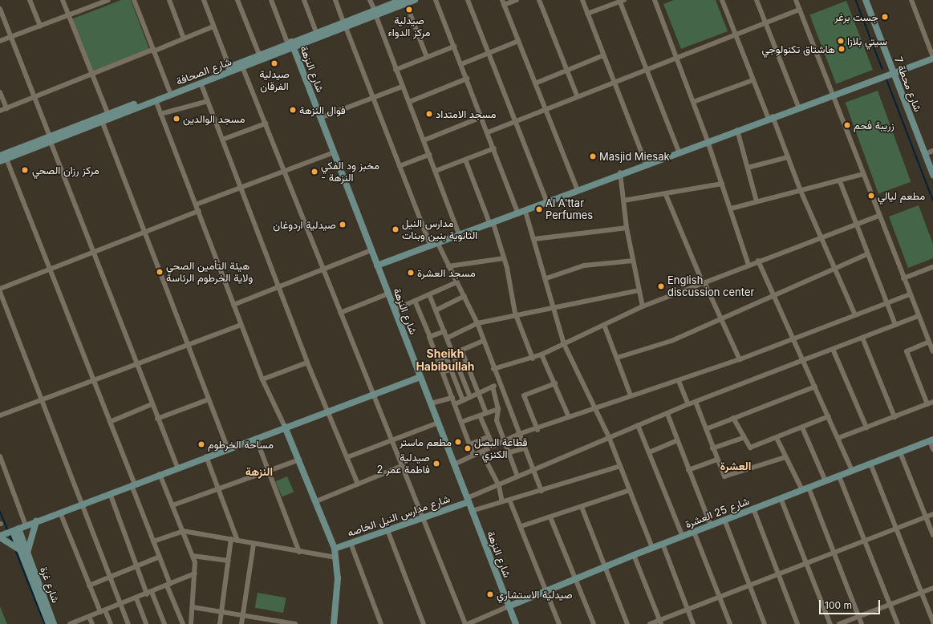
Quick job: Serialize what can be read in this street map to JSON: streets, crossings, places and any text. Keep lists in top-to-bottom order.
{
  "streets": {
    "street": [
      "شارع النزهة",
      "شارع الصحافة",
      "شارع محطة 7",
      "شارع 25 العشرة",
      "شارع مدارس النيل الخاصه",
      "شارع غزة"
    ]
  },
  "crossings": [
    ["شارع النزهة", "شارع الصحافة"],
    ["شارع النزهة", "شارع 25 العشرة"],
    ["شارع النزهة", "شارع مدارس النيل الخاصه"]
  ],
  "districts": ["Sheikh Habibullah", "العشرة", "النزهة"],
  "places": [
    "صيدلية مركز الدواء",
    "جست برغر",
    "سيتي بلازا",
    "هاشتاق تكنولوجي",
    "صيدلية الفرقان",
    "فوال النزهة",
    "مسجد الامتداد",
    "مسجد الوالدين",
    "زريبة فحم",
    "Masjid Miesak",
    "مركز رزان الصحي",
    "مخبز ود الفكي - النزهة",
    "مطعم ليالي",
    "Al A'ttar Perfumes",
    "صيدلية اردوغان",
    "مدارس النيل الثانوية بنين وبنات",
    "هيئة التأمين الصحي ولاية الخرطوم الرئاسة",
    "مسجد العشرة",
    "English discussion center",
    "مطعم ماستر",
    "مساحة الخرطوم",
    "قطاعة البصل - الكنزي",
    "صيدلية فاطمة عمر 2",
    "صيدلية الاستشاري"
  ],
  "scale_bar": "100 m"
}
